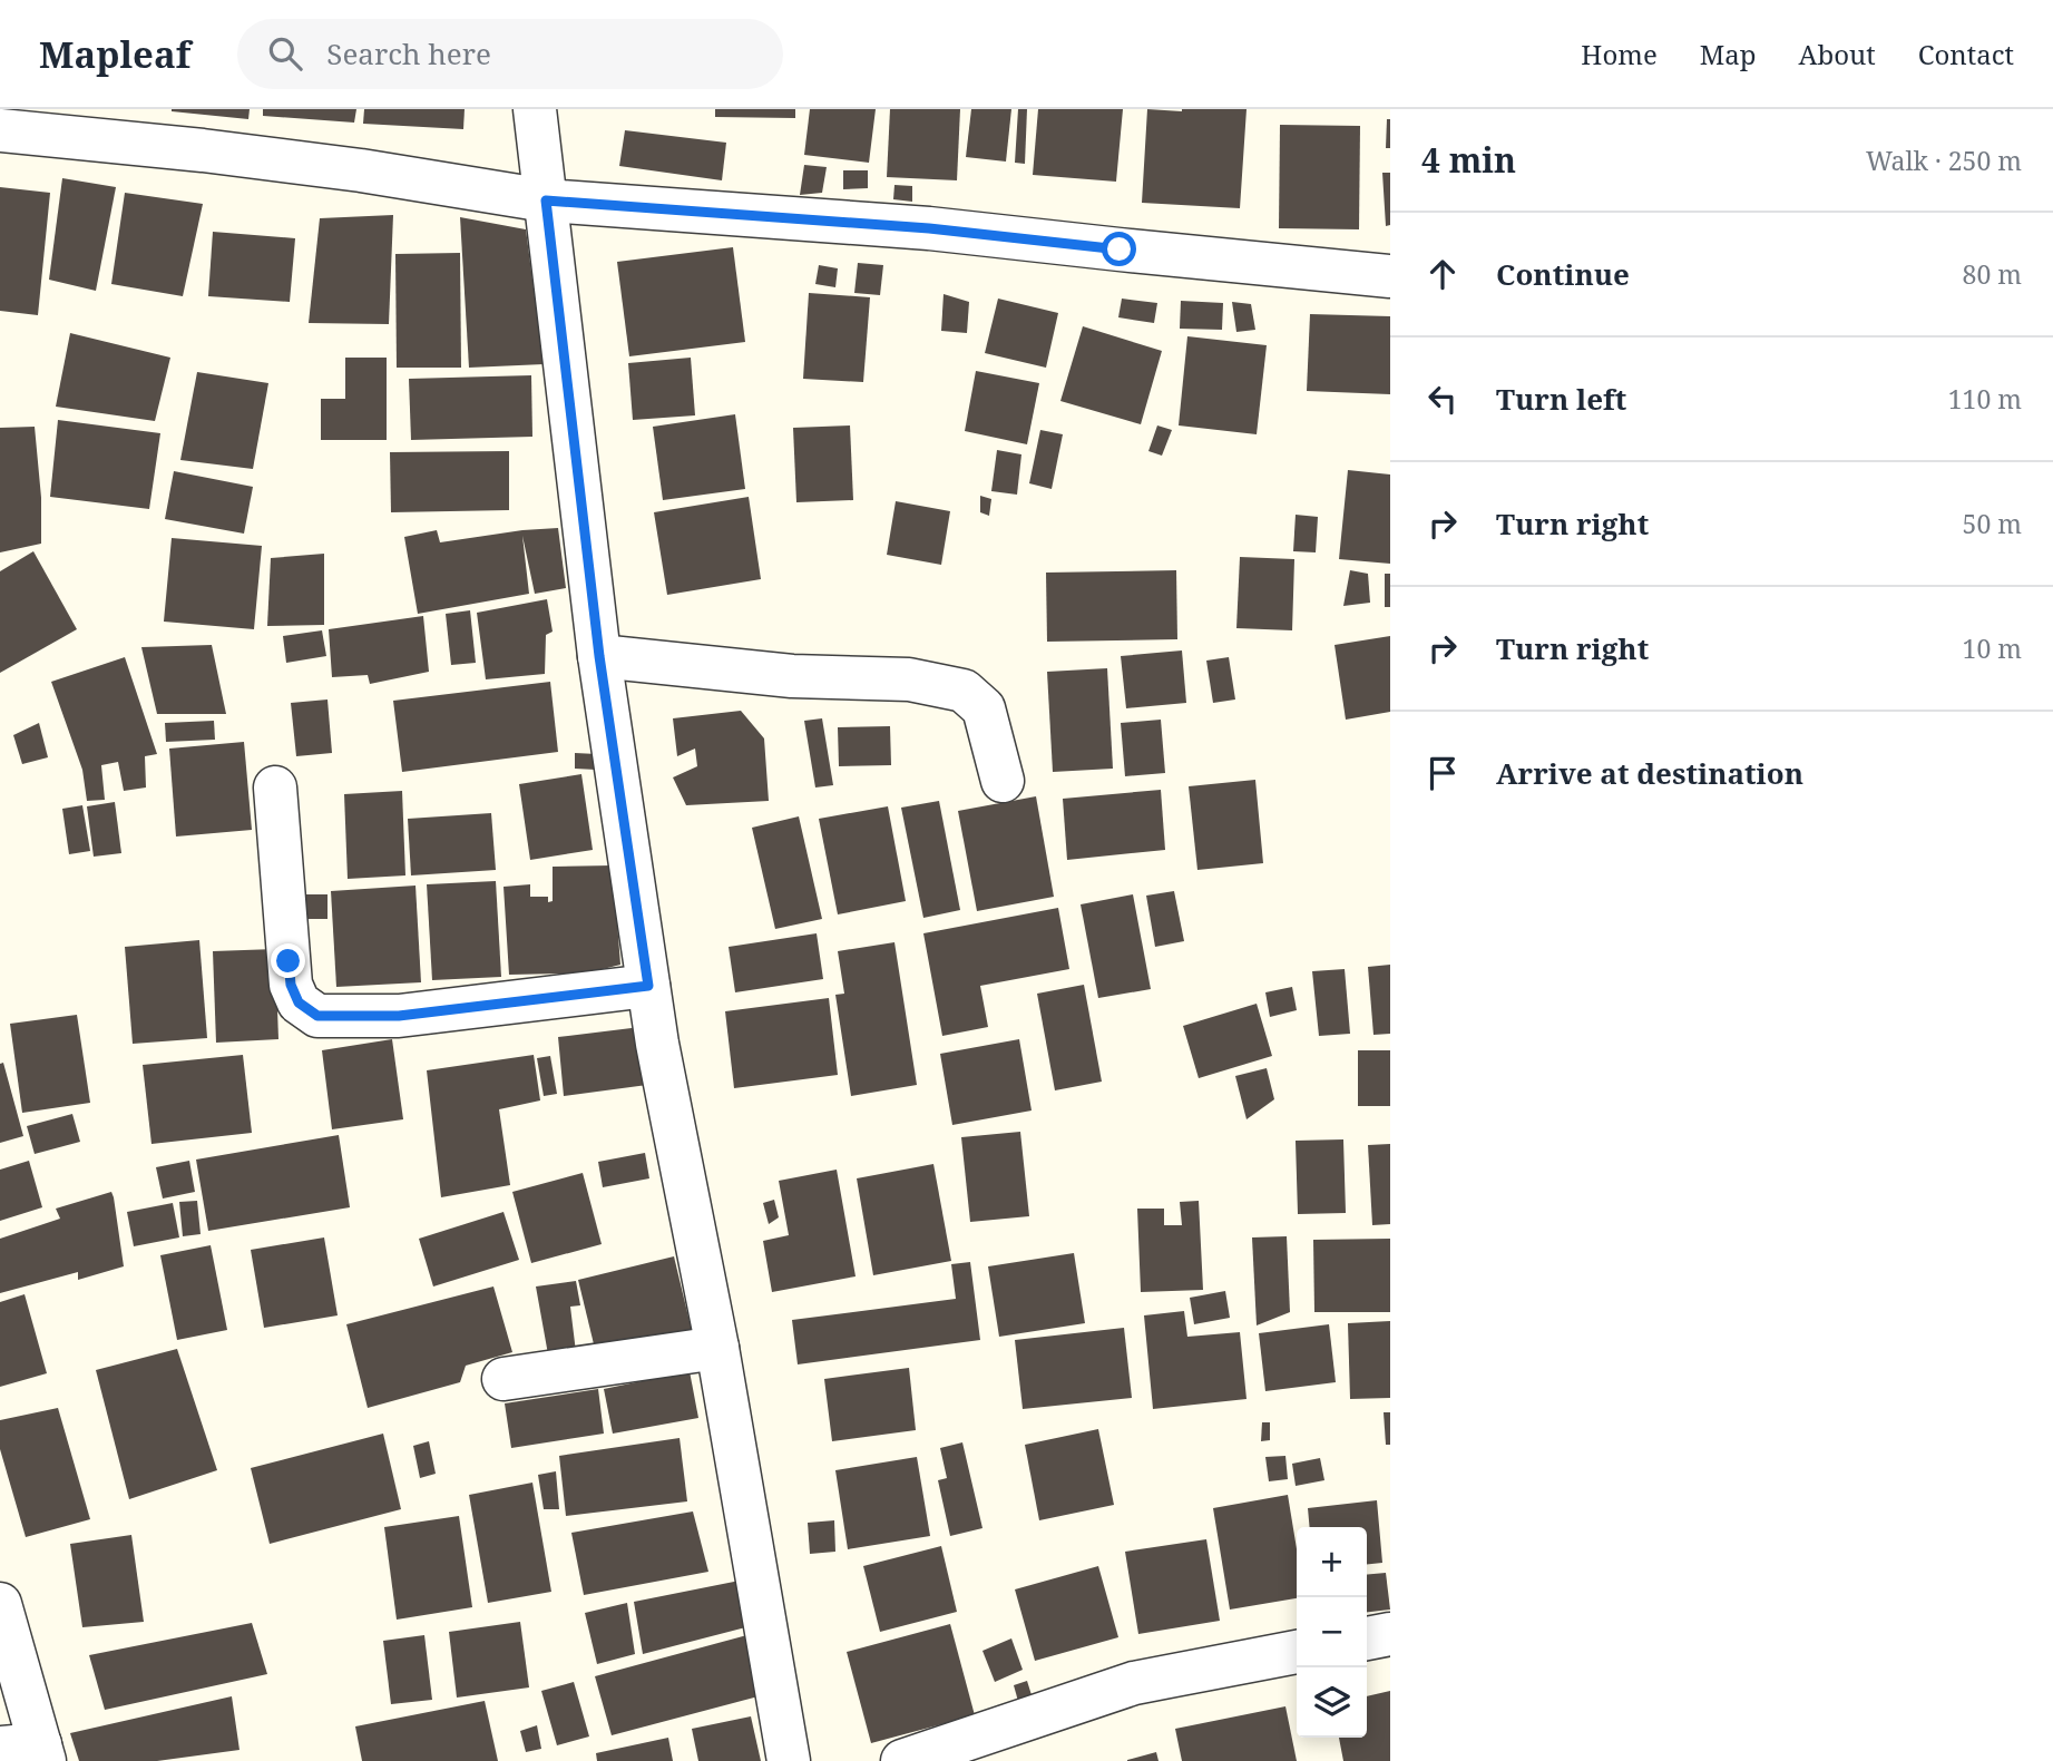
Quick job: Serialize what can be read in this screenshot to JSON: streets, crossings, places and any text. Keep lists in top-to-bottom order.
{
  "page": {
    "header": "Mapleaf",
    "search": "Search here",
    "nav": [
      "Home",
      "Map",
      "About",
      "Contact"
    ],
    "heading": ["4 min", "Walk · 250 m"],
    "list": [
      ["Continue", "80 m"],
      ["Turn left", "110 m"],
      ["Turn right", "50 m"],
      ["Turn right", "10 m"],
      "Arrive at destination"
    ],
    "map_buttons": ["+", "−"]
  }
}
